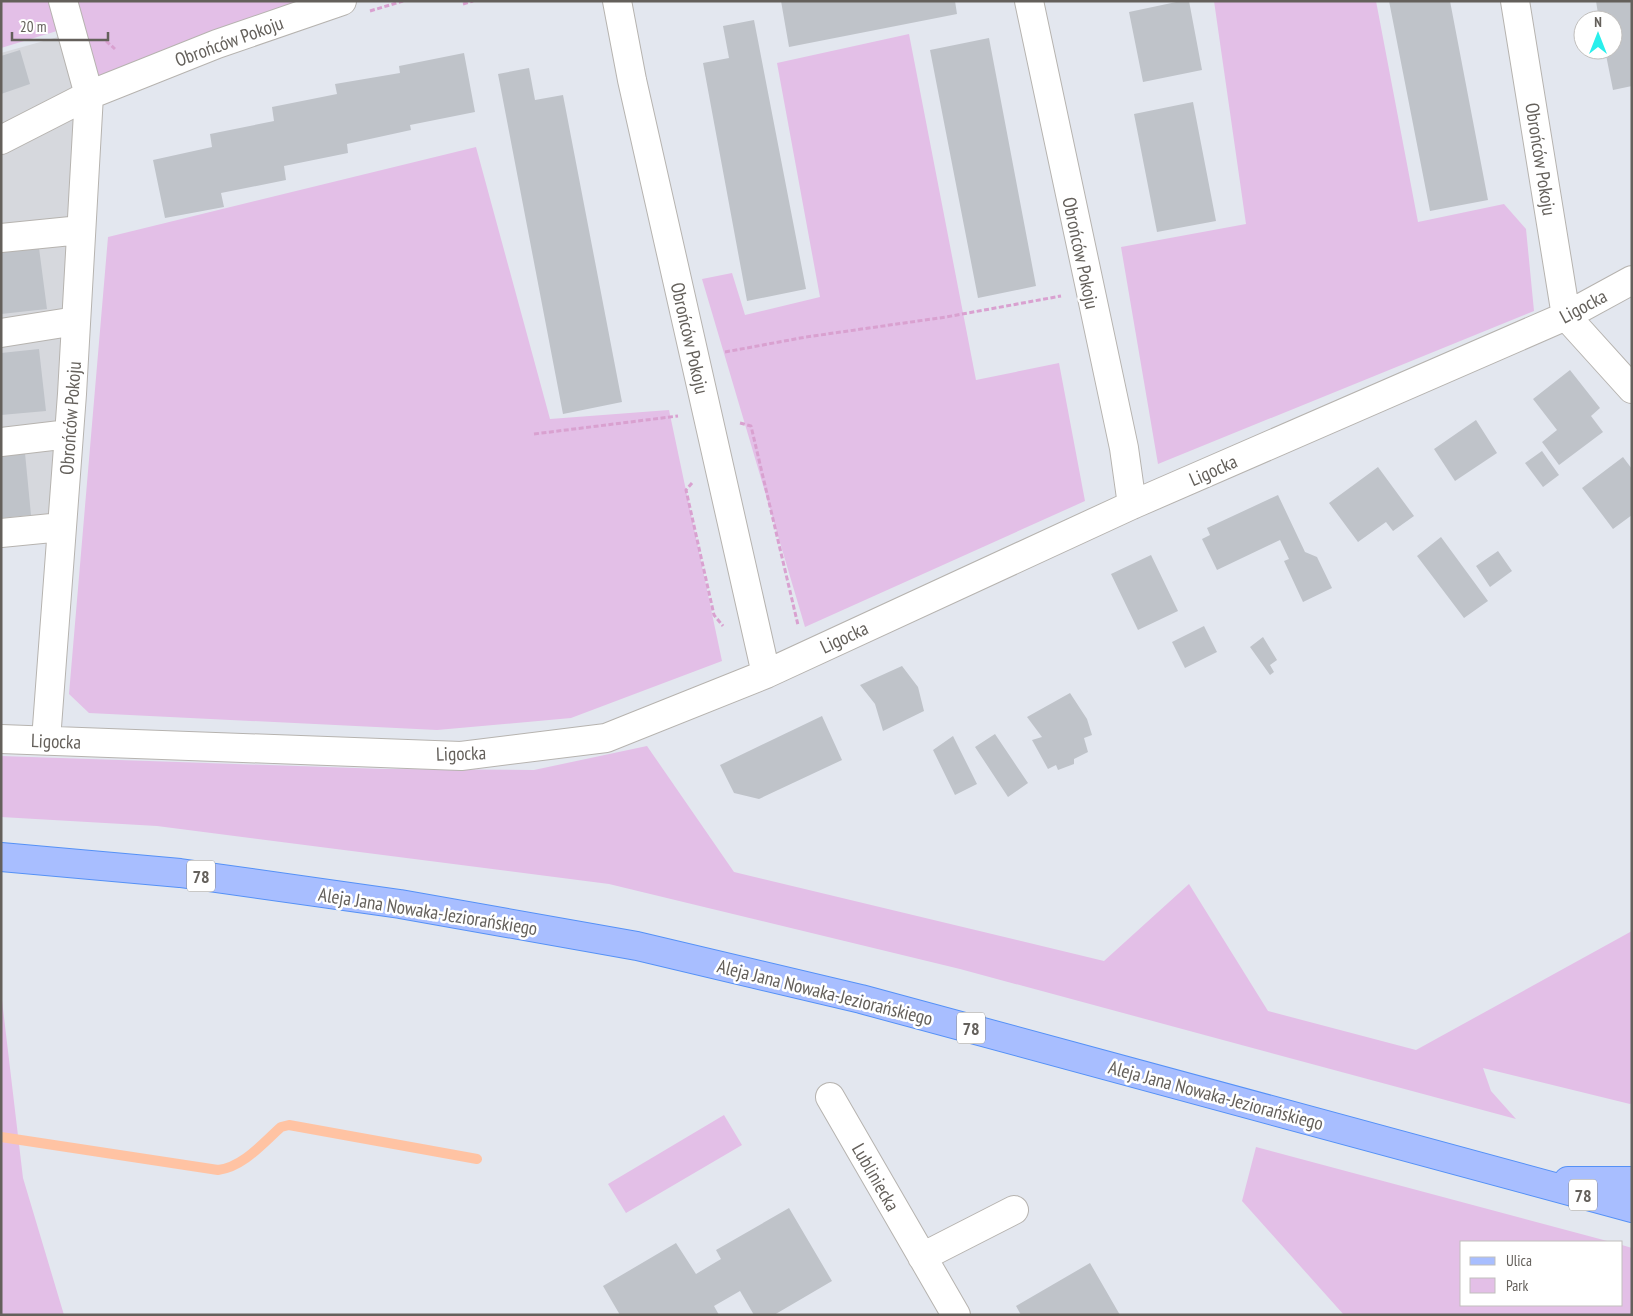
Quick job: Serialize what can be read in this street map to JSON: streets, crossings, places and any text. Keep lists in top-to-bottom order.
{
  "streets": {
    "main road": ["78", "Aleja Jana Nowaka-Jeziorańskiego"],
    "street": ["Obrońców Pokoju", "Ligocka", "Lubliniecka"]
  },
  "crossings": [
    ["Obrońców Pokoju", "Ligocka"],
    ["78", "Aleja Jana Nowaka-Jeziorańskiego"]
  ],
  "legend": ["Ulica", "Park"],
  "scale_bar": "20 m",
  "north": "top"
}
